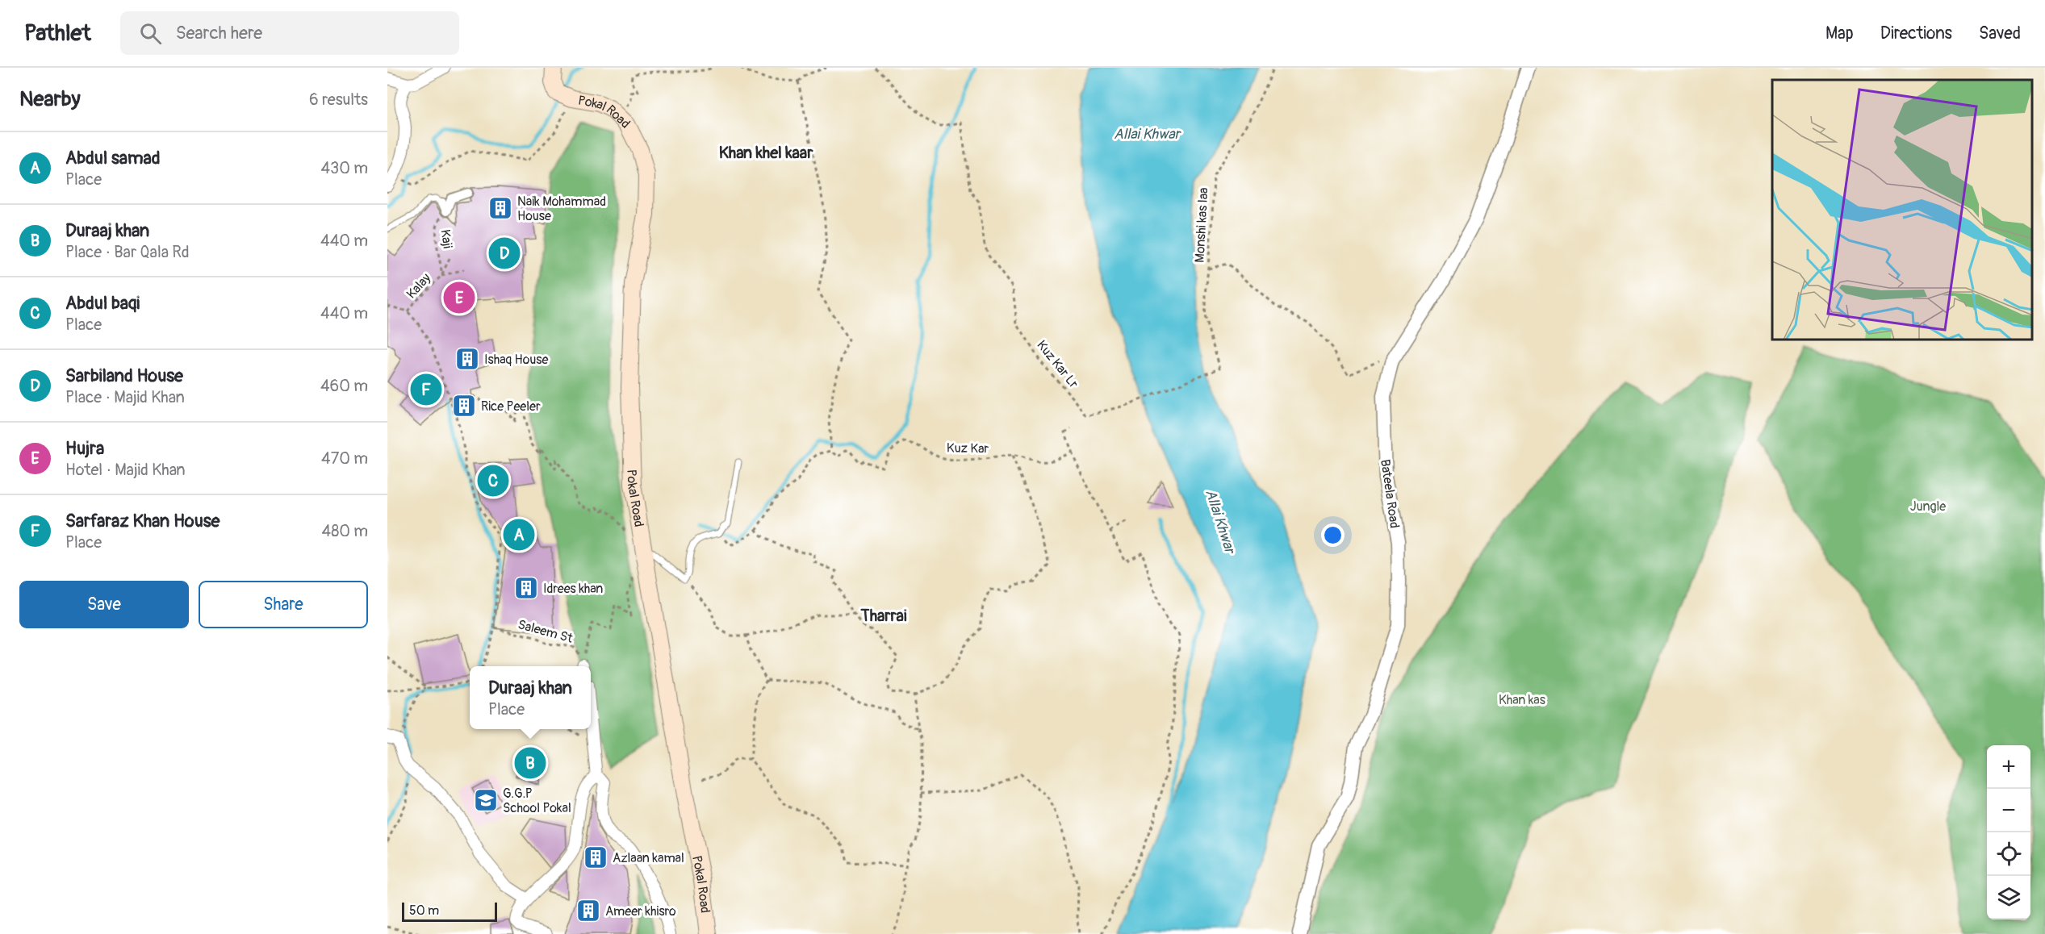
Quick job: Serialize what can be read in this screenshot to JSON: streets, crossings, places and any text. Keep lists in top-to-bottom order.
{
  "streets": {
    "main road": ["Pokal Road"],
    "street": ["Bateela Road"],
    "path": [
      "Monshi kas laa",
      "Kaji",
      "Kalay",
      "Kuz Kar Lr",
      "Kuz Kar",
      "Saleem St"
    ]
  },
  "crossings": [
    ["Monshi kas laa", "Kuz Kar Lr"],
    ["Kaji", "Kalay"]
  ],
  "districts": ["Khan khel kaar", "Tharrai"],
  "water": ["Allai Khwar"],
  "parks": ["Jungle", "Khan kas"],
  "places": {
    "building": [
      "Naik Mohammad House",
      "Ishaq House",
      "Rice Peeler",
      "Idrees khan",
      "Azlaan kamal",
      "Ameer khisro"
    ],
    "school or university": ["G.G.P School Pokal"]
  },
  "scale_bar": "50 m",
  "page": {
    "header": "Pathlet",
    "search": "Search here",
    "nav": ["Map", "Directions", "Saved"],
    "heading": ["Nearby", "6 results"],
    "list": [
      {
        "mark": "A",
        "name": "Abdul samad",
        "note": "Place",
        "value": "430 m"
      },
      {
        "mark": "B",
        "name": "Duraaj khan",
        "note": "Place · Bar Qala Rd",
        "value": "440 m"
      },
      {
        "mark": "C",
        "name": "Abdul baqi",
        "note": "Place",
        "value": "440 m"
      },
      {
        "mark": "D",
        "name": "Sarbiland House",
        "note": "Place · Majid Khan",
        "value": "460 m"
      },
      {
        "mark": "E",
        "name": "Hujra",
        "note": "Hotel · Majid Khan",
        "value": "470 m"
      },
      {
        "mark": "F",
        "name": "Sarfaraz Khan House",
        "note": "Place",
        "value": "480 m"
      }
    ],
    "pins": [
      "D",
      "E",
      "F",
      "C",
      "A",
      "B"
    ],
    "buttons": ["Save", "Share"],
    "popup": ["Duraaj khan", "Place"],
    "map_buttons": ["+", "−"],
    "scale": "50 m"
  }
}
